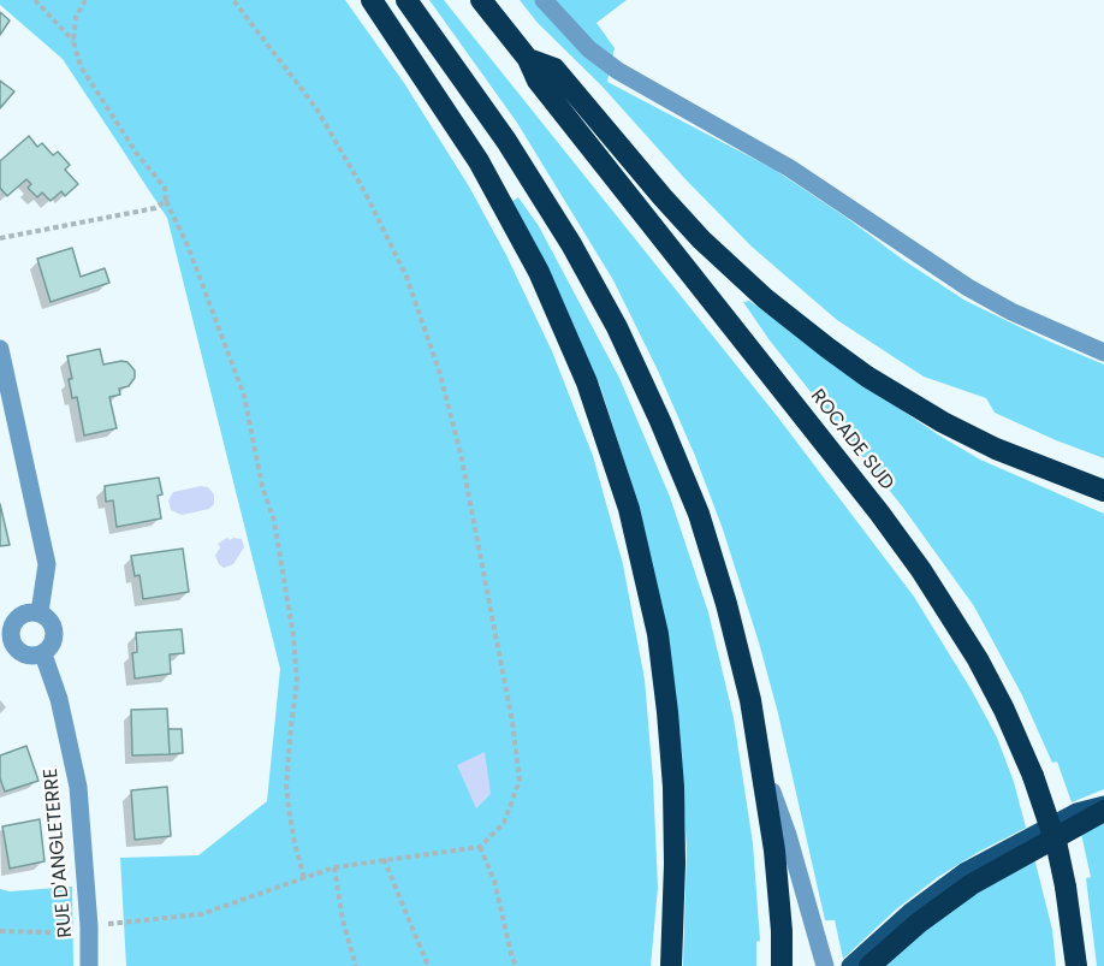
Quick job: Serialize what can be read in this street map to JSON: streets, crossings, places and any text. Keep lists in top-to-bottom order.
{
  "streets": {
    "highway": ["ROCADE SUD"],
    "street": ["RUE D'ANGLETERRE"]
  }
}
